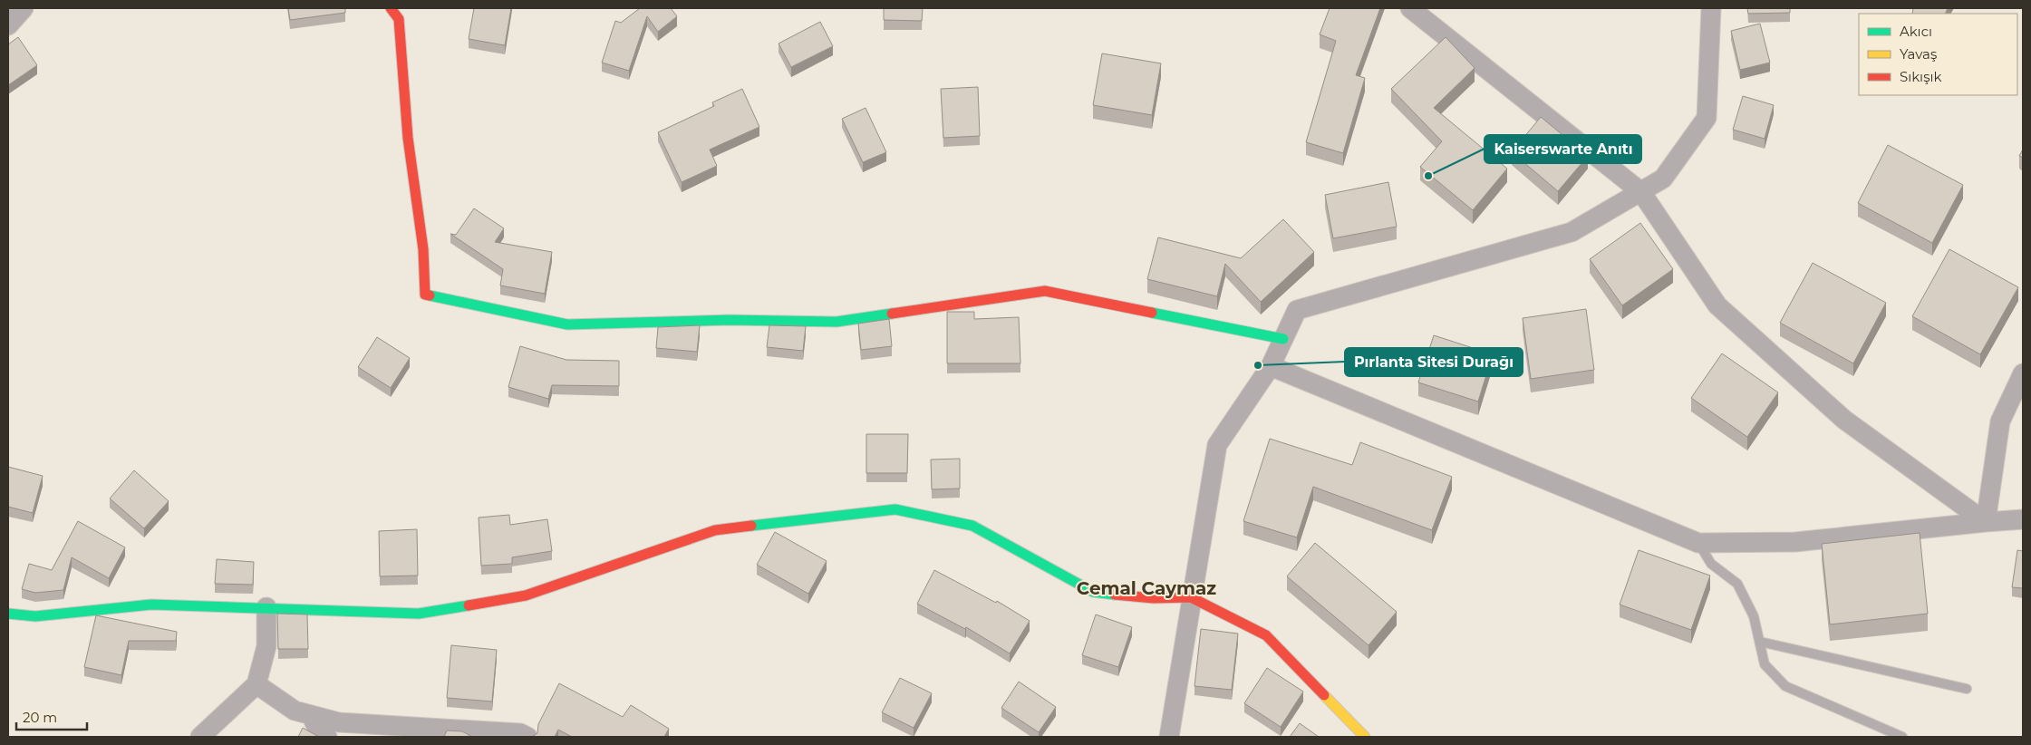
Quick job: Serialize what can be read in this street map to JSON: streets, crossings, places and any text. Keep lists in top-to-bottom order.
{
  "districts": ["Cemal Caymaz"],
  "places": ["Kaiserswarte Anıtı", "Pırlanta Sitesi Durağı"],
  "legend": ["Akıcı", "Yavaş", "Sıkışık"],
  "scale_bar": "20 m"
}
